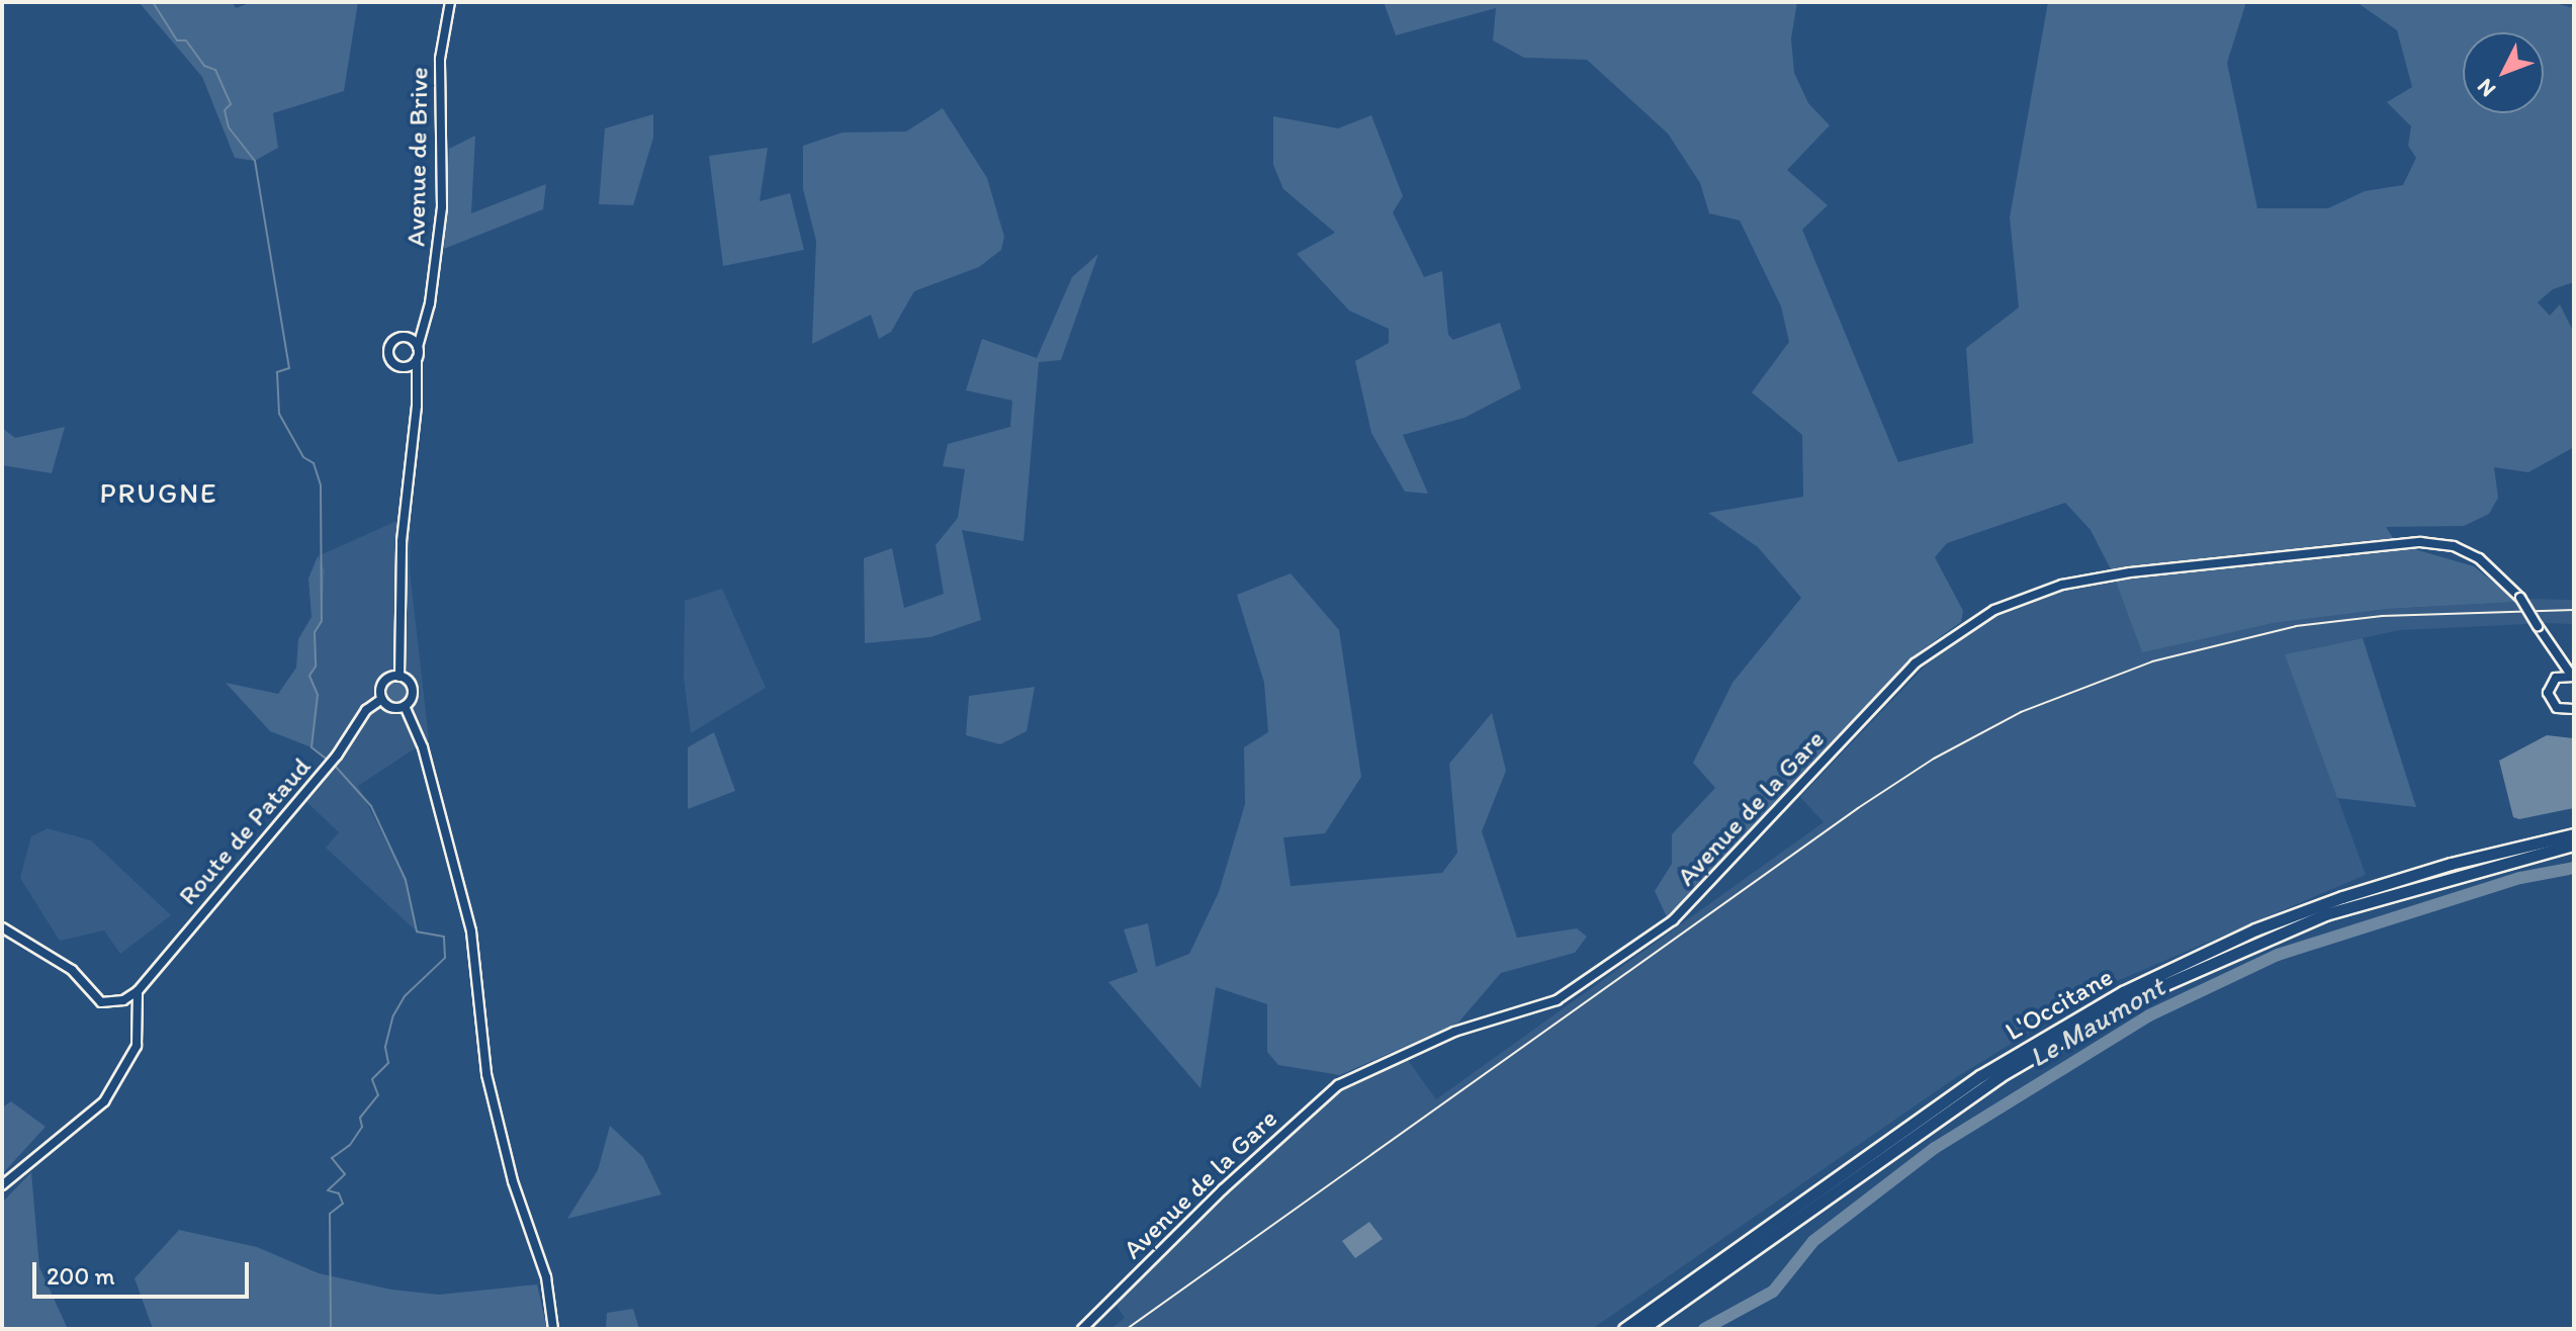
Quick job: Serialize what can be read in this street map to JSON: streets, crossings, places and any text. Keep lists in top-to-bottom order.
{
  "streets": {
    "highway": ["L'Occitane"],
    "street": ["Avenue de Brive", "Avenue de la Gare", "Route de Pataud"]
  },
  "districts": ["PRUGNE"],
  "water": ["Le Maumont"],
  "scale_bar": "200 m",
  "north": "bottom left"
}
